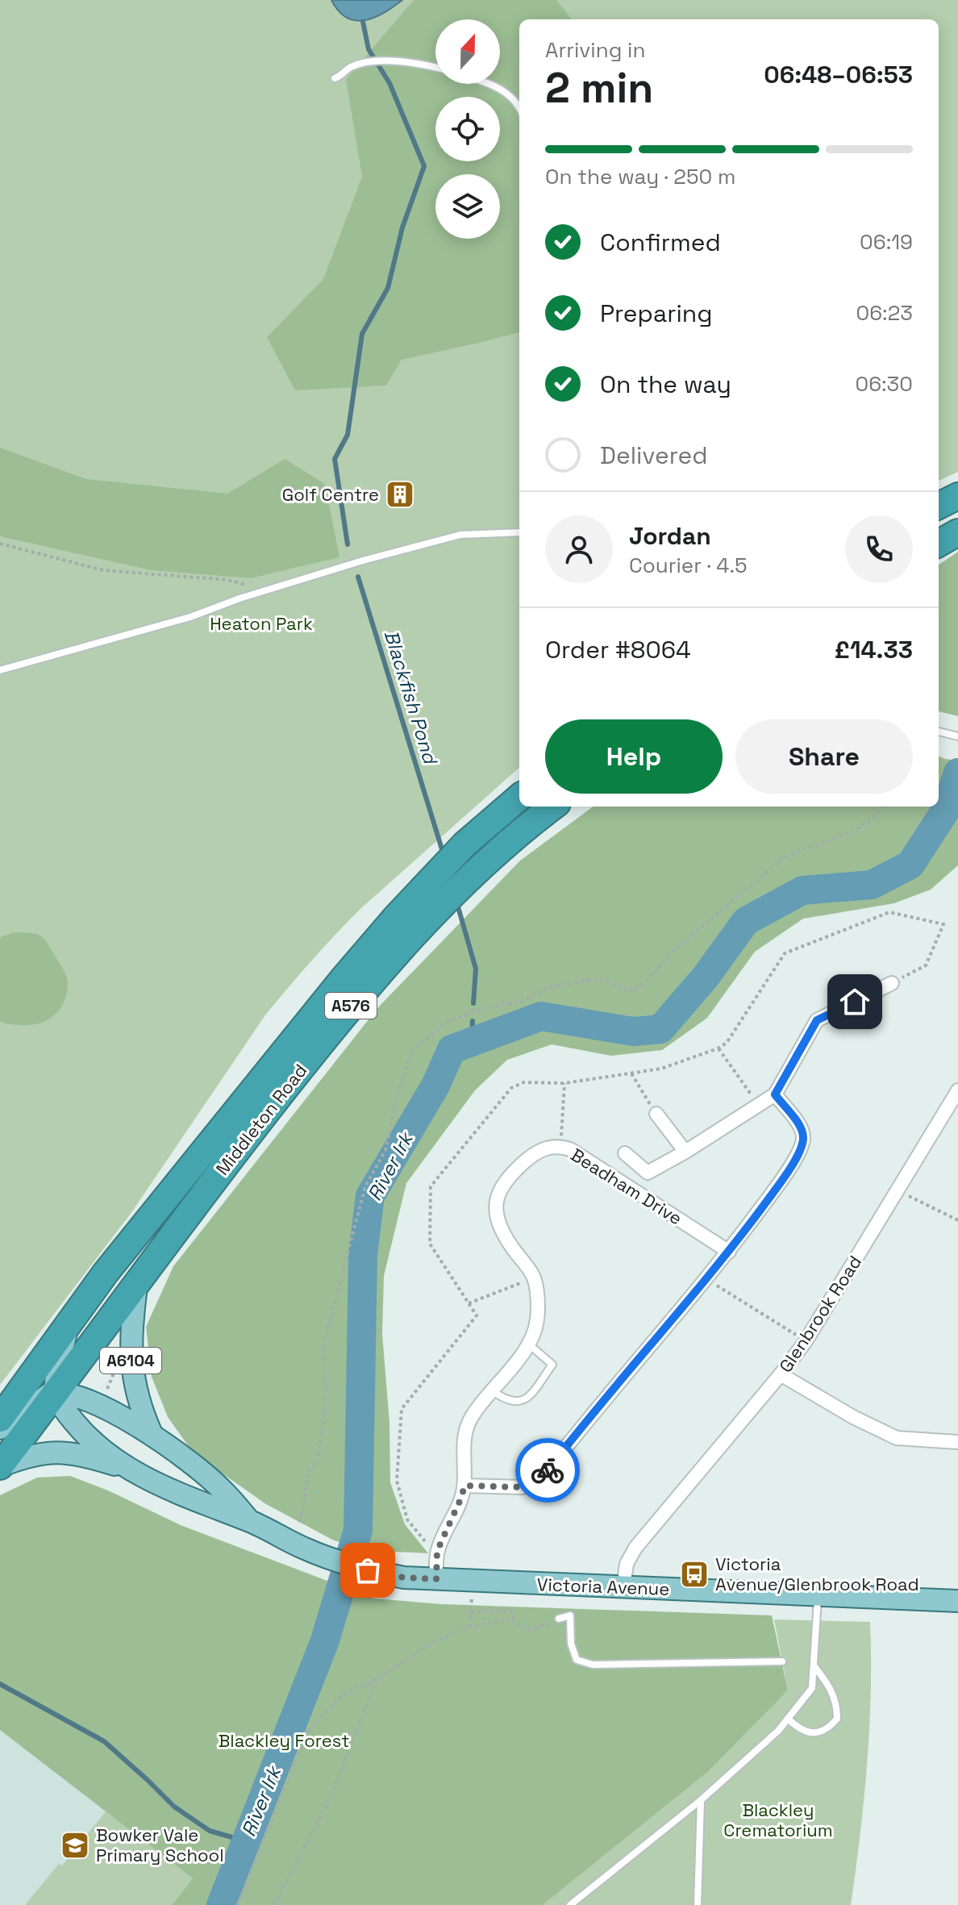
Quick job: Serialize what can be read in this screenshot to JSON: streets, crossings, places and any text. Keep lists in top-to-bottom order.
{
  "streets": {
    "highway": ["A576", "Middleton Road"],
    "main road": ["A6104", "Victoria Avenue"],
    "street": ["Beadham Drive", "Glenbrook Road"]
  },
  "crossings": [
    ["Middleton Road", "A6104"],
    ["Beadham Drive", "Victoria Avenue"],
    ["Glenbrook Road", "Victoria Avenue"]
  ],
  "water": ["Blackfish Pond", "River Irk"],
  "parks": ["Heaton Park", "Blackley Forest", "Blackley Crematorium"],
  "places": {
    "building": ["Golf Centre"],
    "bus stop": ["Victoria Avenue/Glenbrook Road"],
    "school or university": ["Bowker Vale Primary School"]
  },
  "north": "top",
  "page": {
    "heading": ["2 min", "Arriving in", "06:48–06:53"],
    "panel": [
      "Jordan",
      "Courier · 4.5",
      "Order #8064",
      "£14.33"
    ],
    "bar": "On the way · 250 m",
    "list": [
      ["Confirmed", "06:19"],
      ["Preparing", "06:23"],
      ["On the way", "06:30"],
      "Delivered"
    ],
    "buttons": ["Help", "Share"]
  }
}
